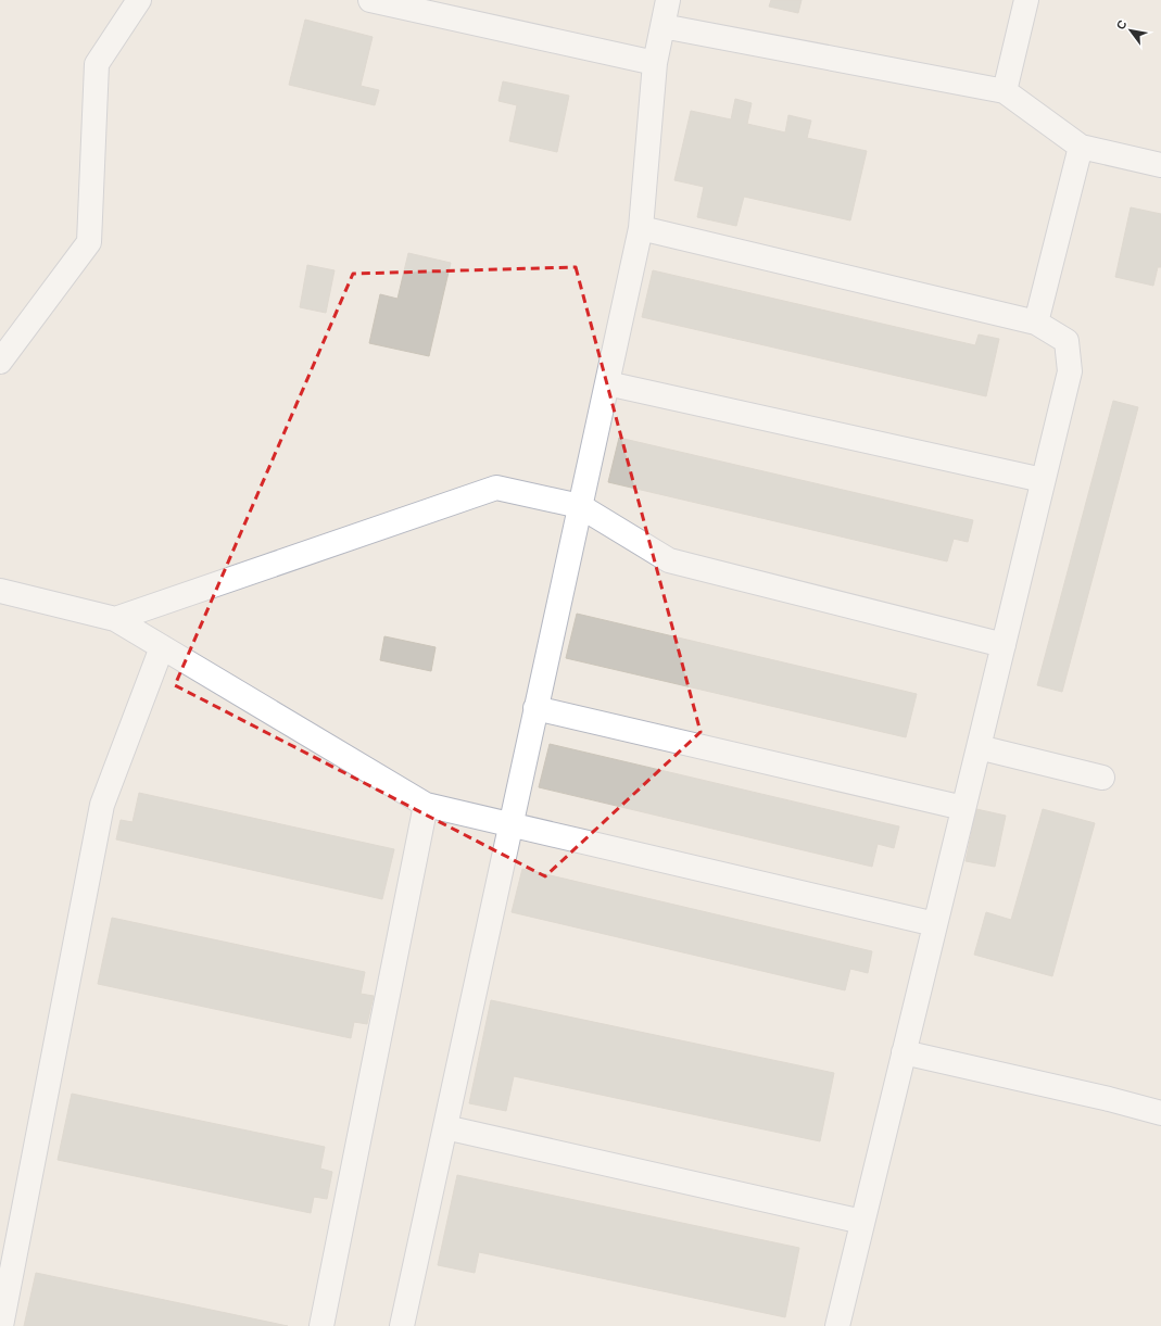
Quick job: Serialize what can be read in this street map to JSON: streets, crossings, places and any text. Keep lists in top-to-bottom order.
{
  "north": "top left"
}
